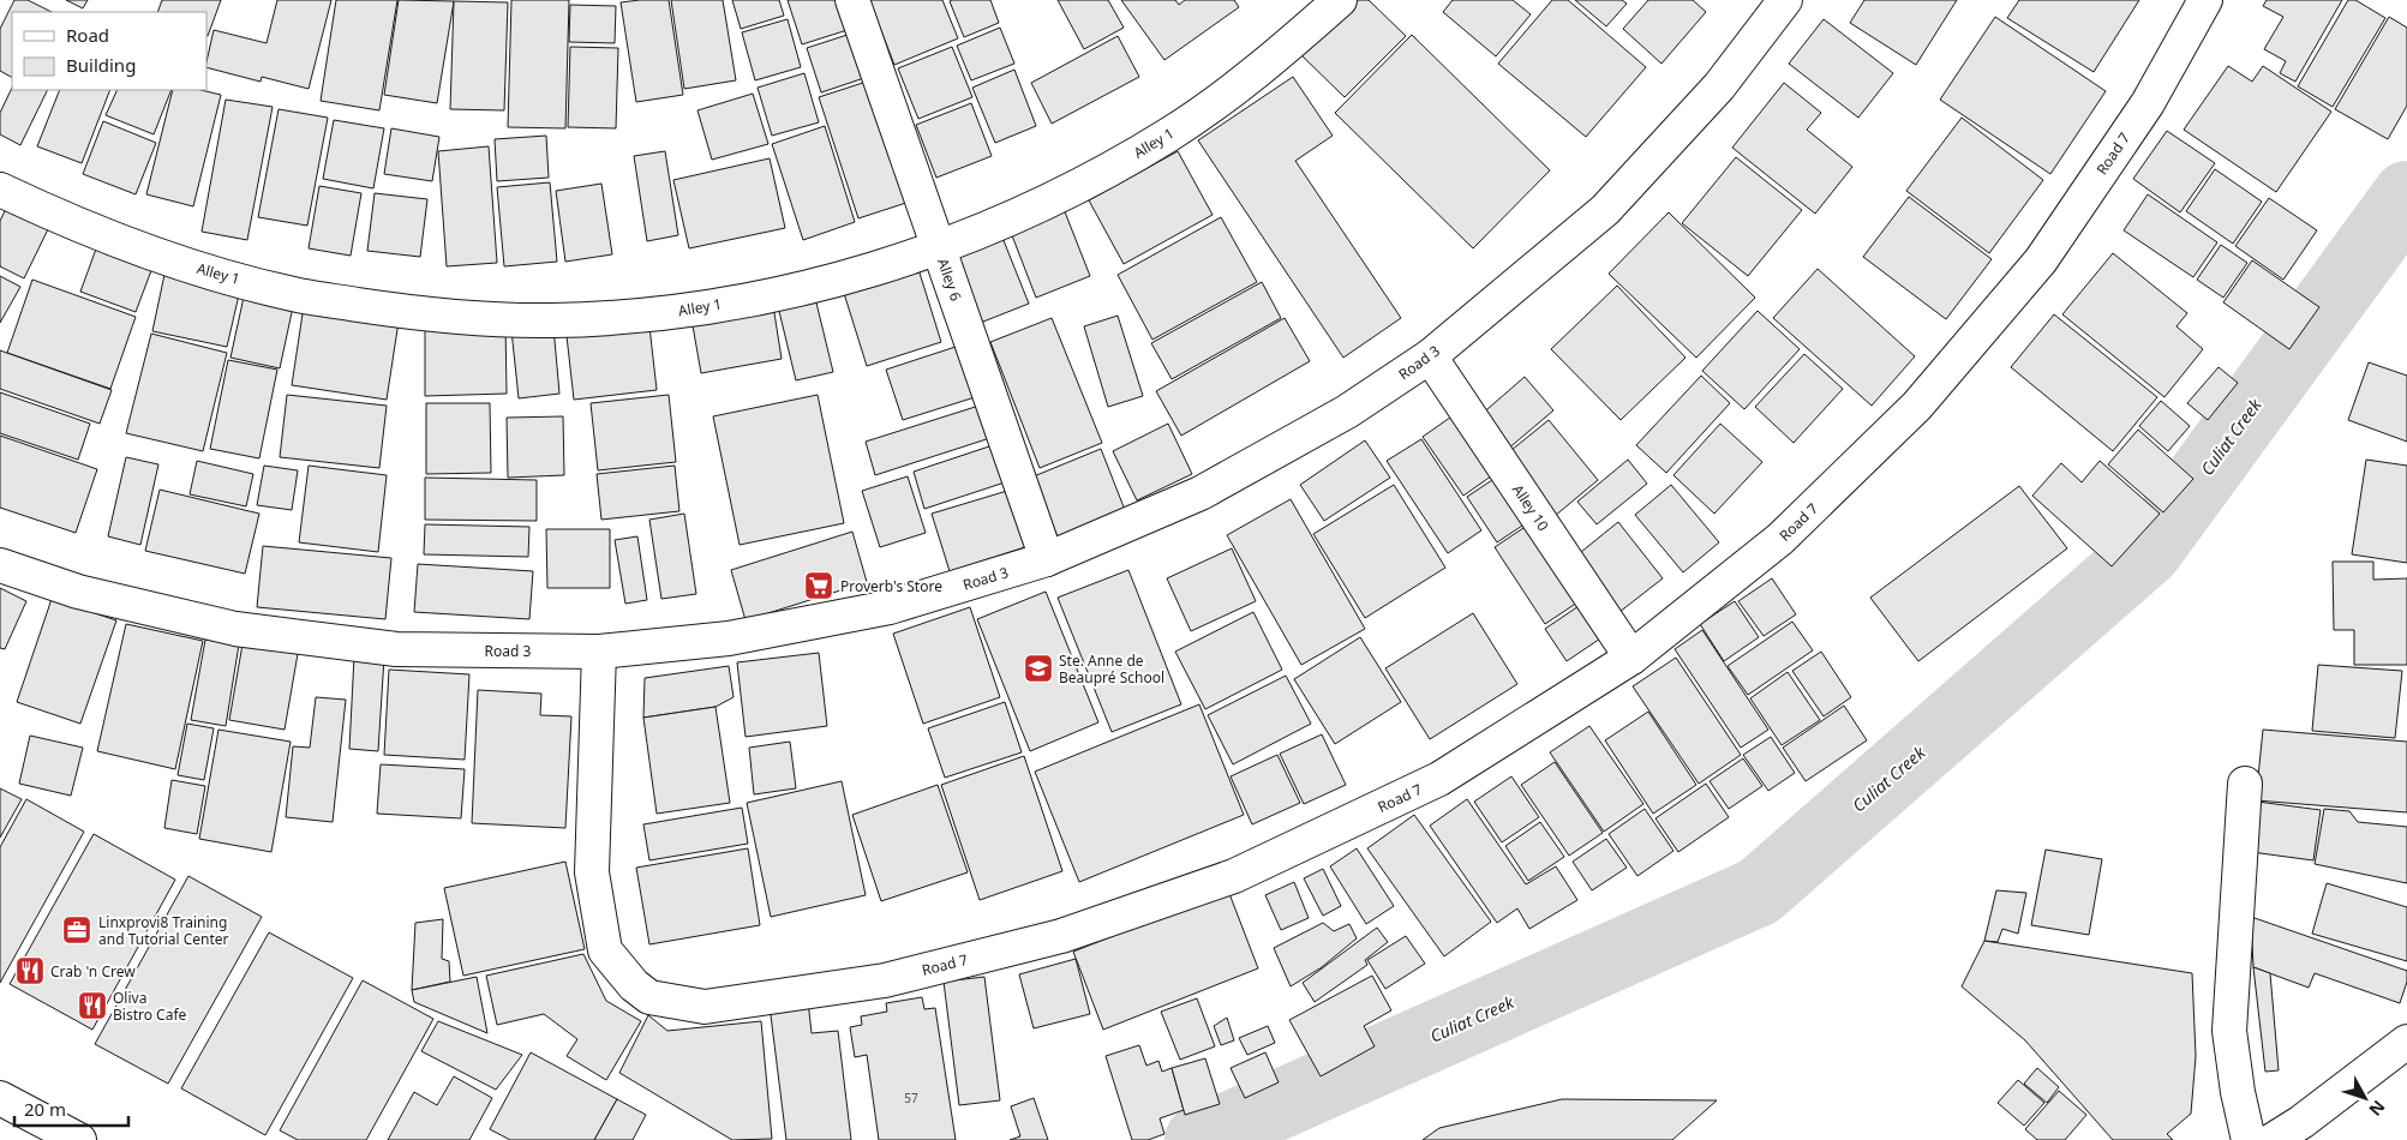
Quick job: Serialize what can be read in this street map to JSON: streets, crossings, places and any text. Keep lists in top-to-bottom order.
{
  "streets": {
    "street": [
      "Alley 1",
      "Road 7",
      "Alley 6",
      "Road 3",
      "Alley 10"
    ]
  },
  "crossings": [
    ["Alley 1", "Alley 6"],
    ["Road 7", "Road 3"],
    ["Road 7", "Alley 10"],
    ["Alley 6", "Road 3"],
    ["Road 3", "Alley 10"]
  ],
  "water": ["Culiat Creek"],
  "places": {
    "supermarket": ["Proverb's Store"],
    "school or university": ["Ste. Anne de Beaupré School"],
    "office": ["Linxprovi8 Training and Tutorial Center"],
    "restaurant": ["Crab 'n Crew", "Oliva Bistro Cafe"]
  },
  "house_numbers": ["57"],
  "legend": ["Road", "Building"],
  "scale_bar": "20 m",
  "north": "bottom right"
}
